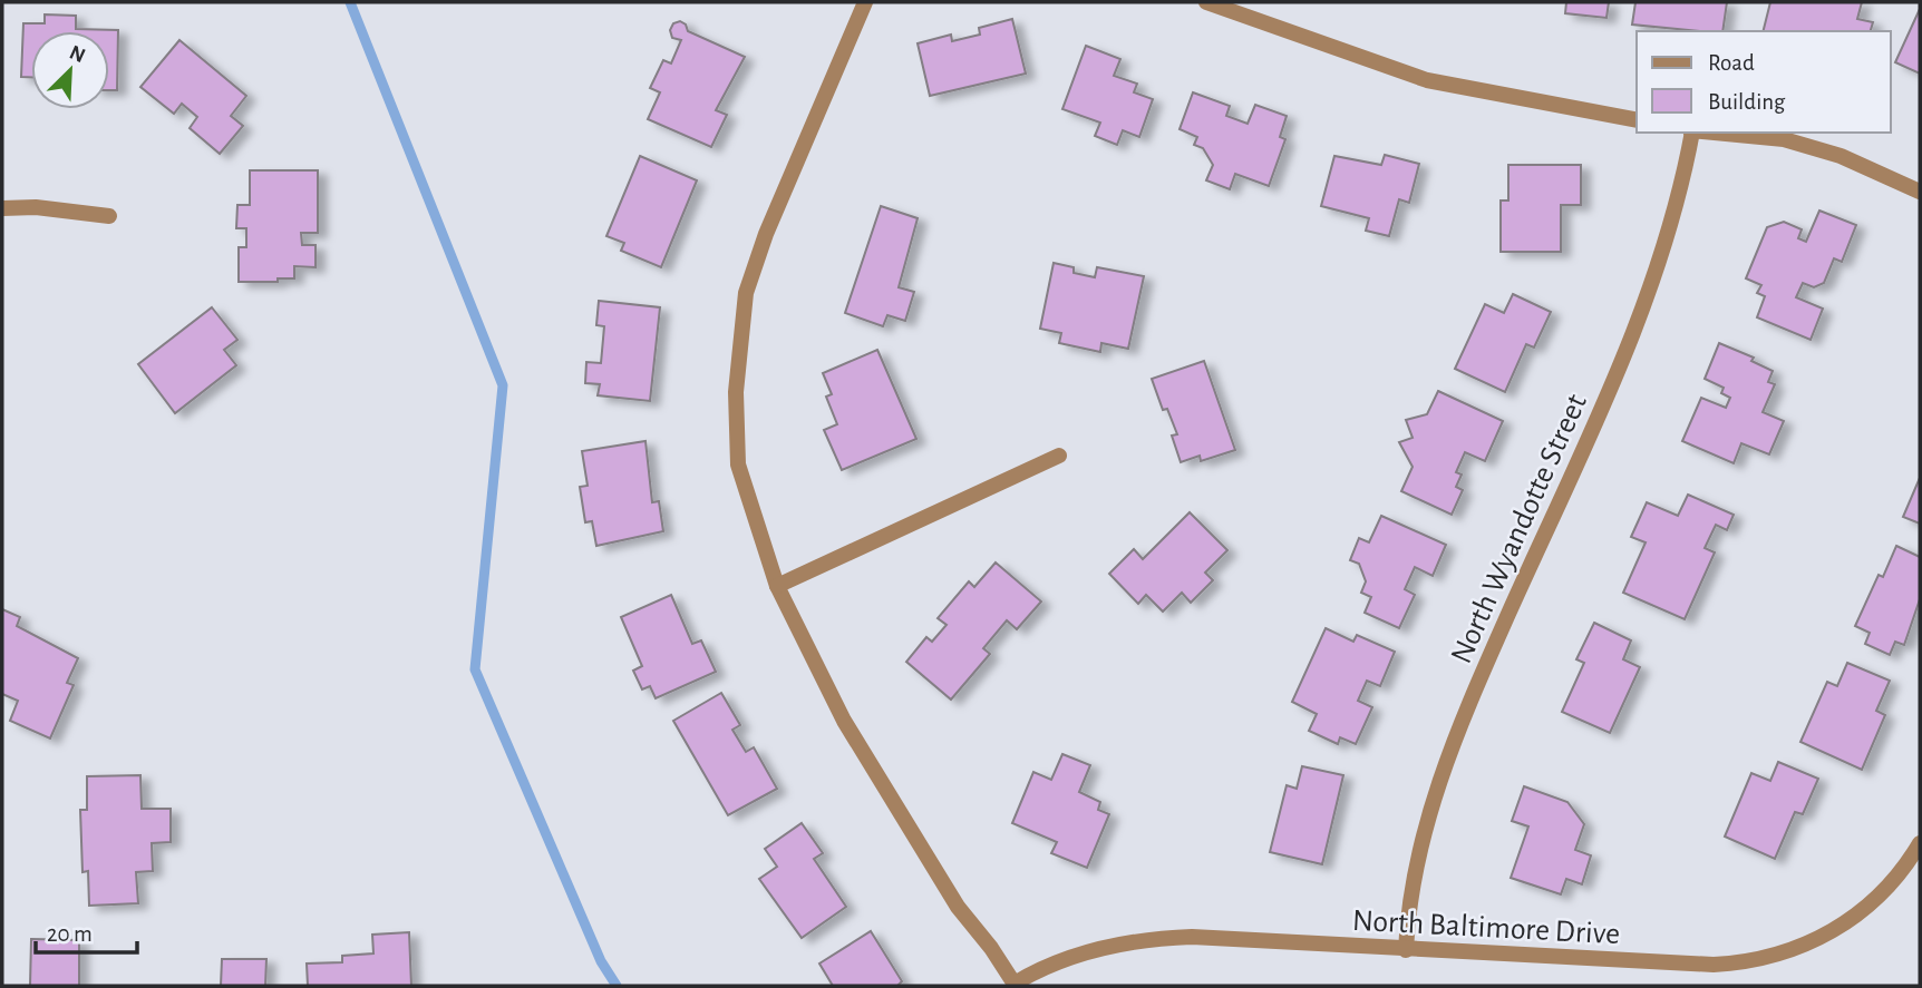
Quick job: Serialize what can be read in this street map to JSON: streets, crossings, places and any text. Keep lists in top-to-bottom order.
{
  "streets": {
    "street": ["North Wyandotte Street", "North Baltimore Drive"]
  },
  "crossings": [
    ["North Wyandotte Street", "North Baltimore Drive"]
  ],
  "legend": ["Road", "Building"],
  "scale_bar": "20 m",
  "north": "top right"
}
